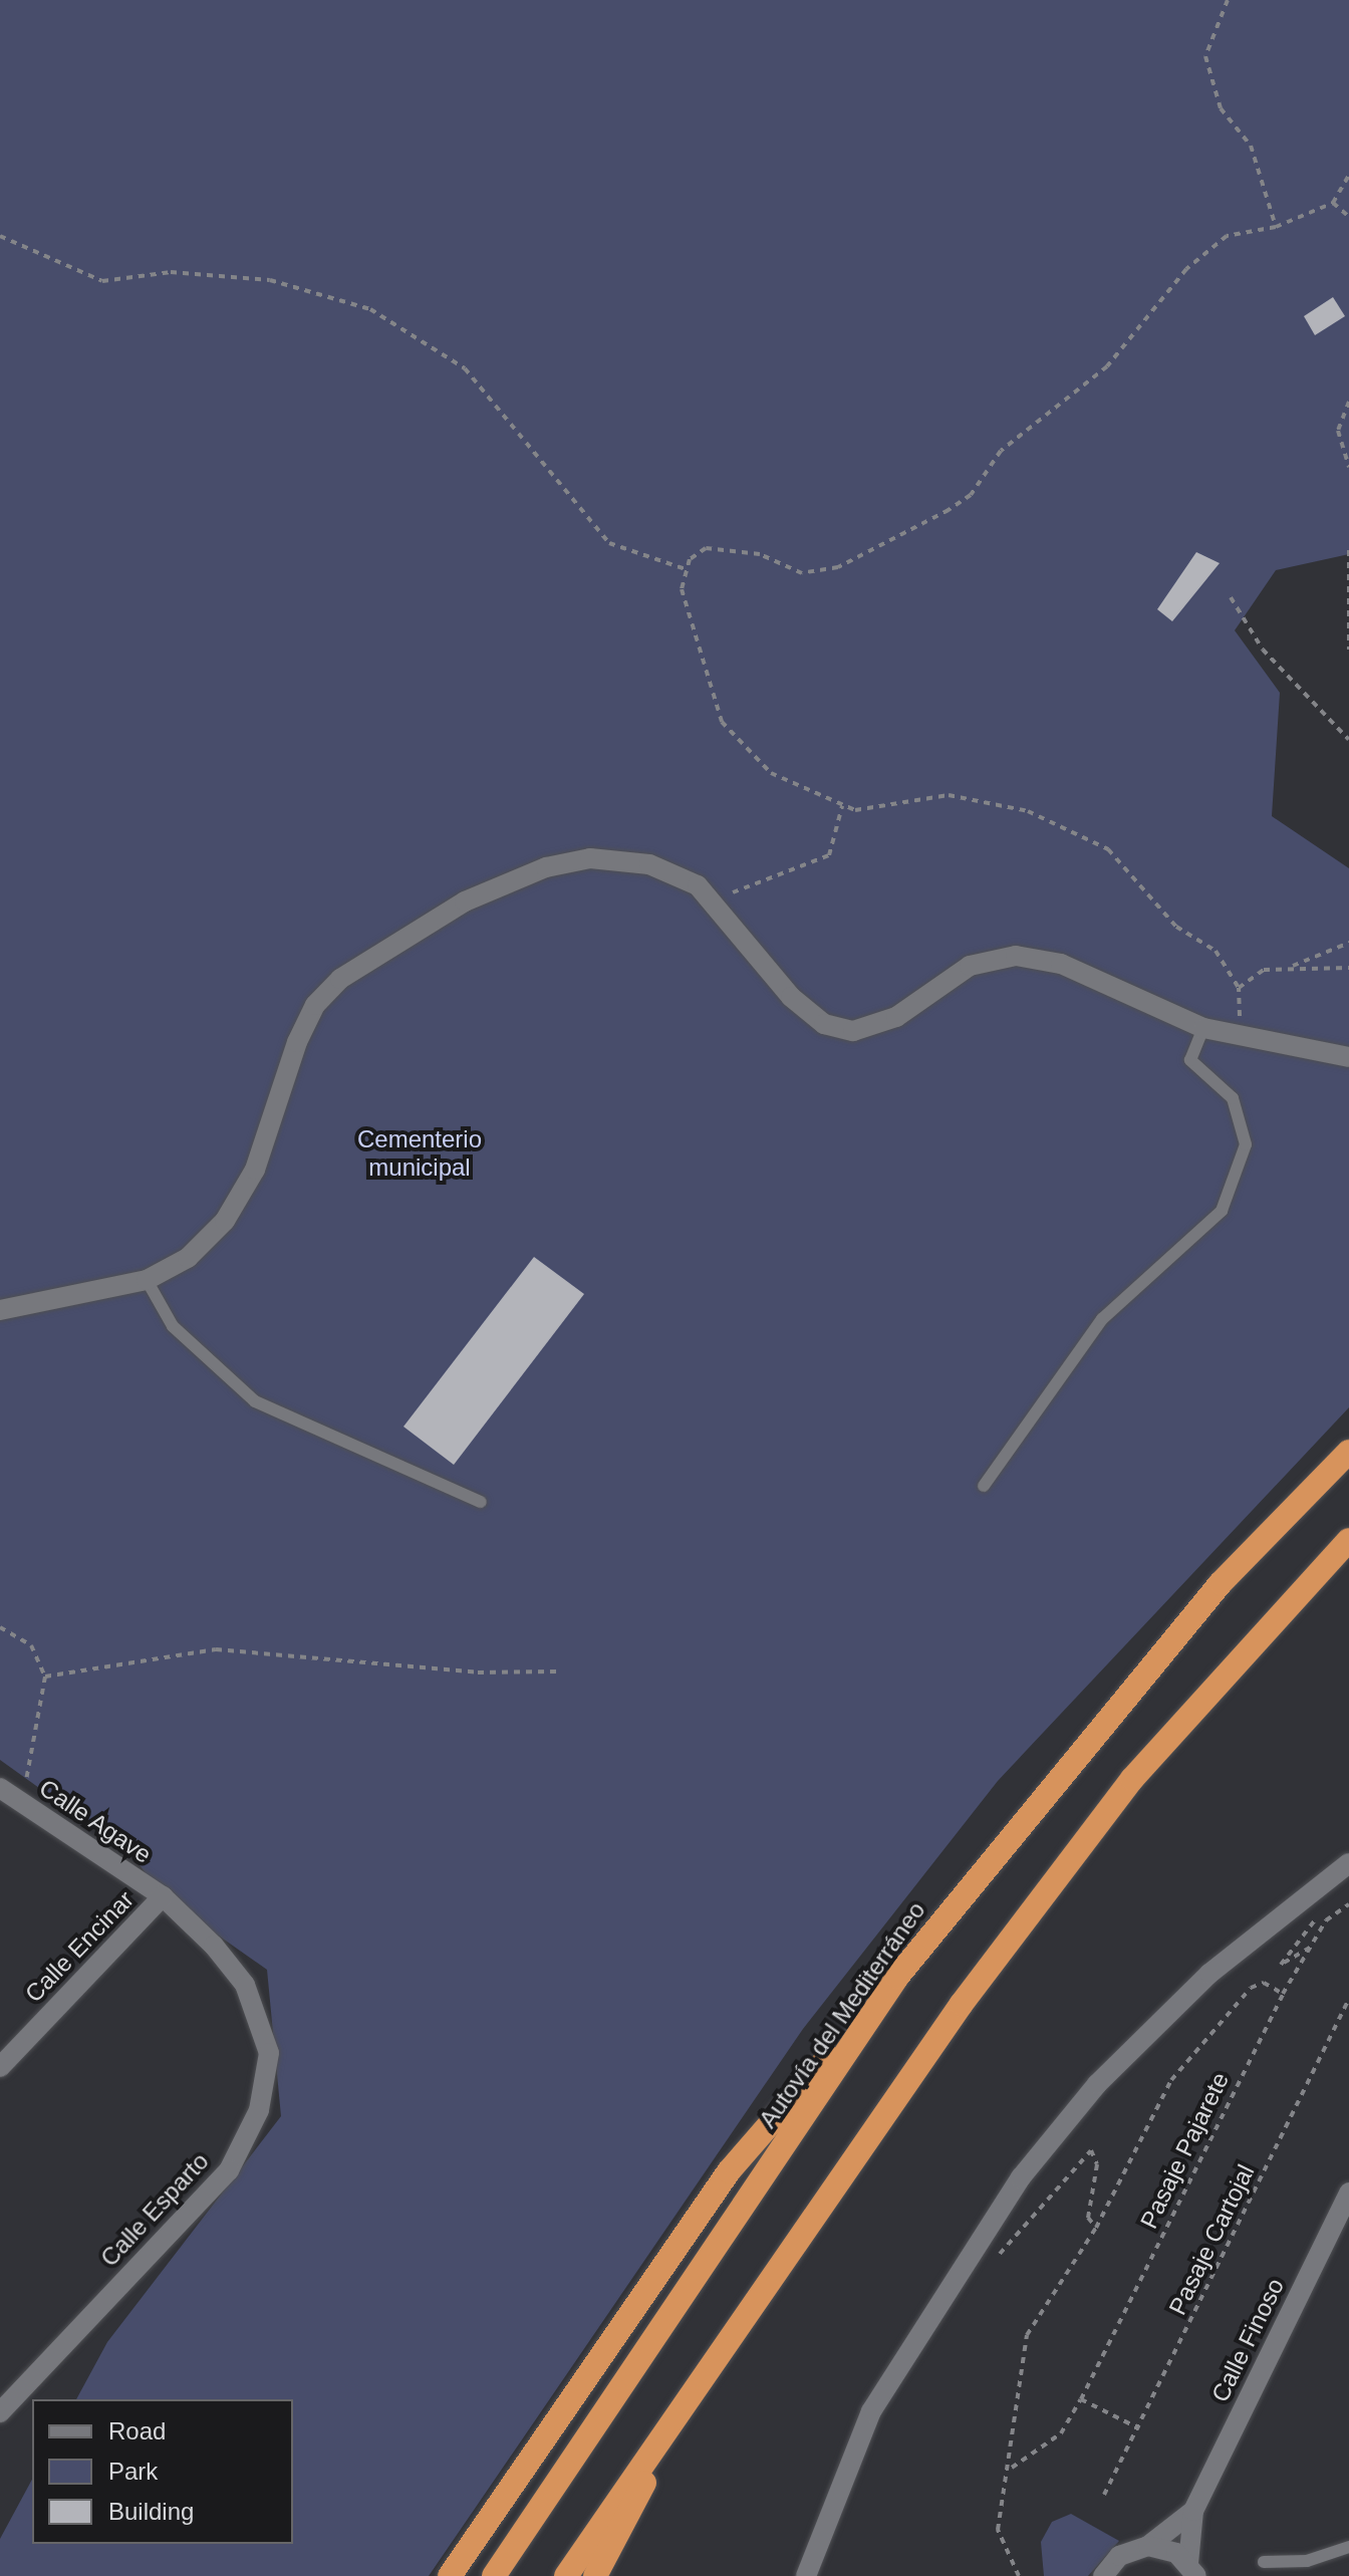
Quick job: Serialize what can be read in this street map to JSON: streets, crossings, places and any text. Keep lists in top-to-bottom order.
{
  "streets": {
    "highway": ["Autovía del Mediterráneo"],
    "street": [
      "Calle Agave",
      "Calle Encinar",
      "Calle Esparto",
      "Calle Finoso"
    ],
    "path": ["Pasaje Pajarete", "Pasaje Cartojal"]
  },
  "crossings": [
    ["Calle Agave", "Calle Encinar"],
    ["Calle Agave", "Calle Esparto"],
    ["Calle Encinar", "Calle Esparto"]
  ],
  "parks": ["Cementerio municipal"],
  "legend": ["Road", "Park", "Building"]
}
